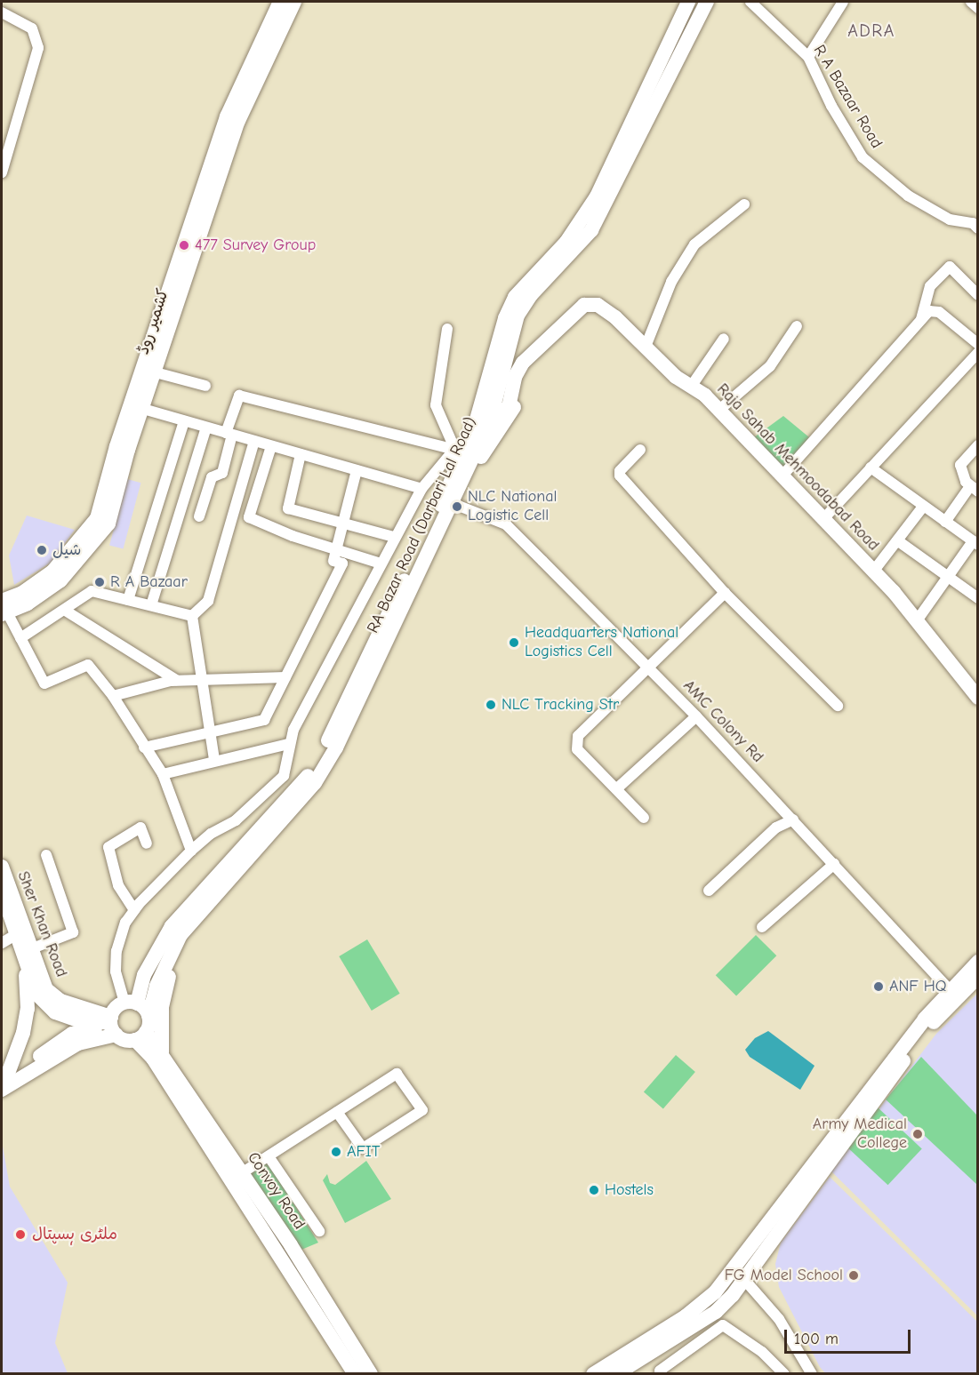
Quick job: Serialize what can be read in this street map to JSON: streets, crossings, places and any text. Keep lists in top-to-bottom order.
{
  "streets": {
    "main road": [
      "کشمیر روڈ",
      "Raja Sahab Mehmoodabad Road",
      "RA Bazar Road (Darbari Lal Road)",
      "Sher Khan Road",
      "Convoy Road"
    ],
    "street": ["R A Bazaar Road", "AMC Colony Rd"]
  },
  "crossings": [
    ["RA Bazar Road (Darbari Lal Road)", "AMC Colony Rd"],
    ["RA Bazar Road (Darbari Lal Road)", "Convoy Road"]
  ],
  "districts": ["ADRA"],
  "places": [
    "477 Survey Group",
    "NLC National Logistic Cell",
    "شیل",
    "R A Bazaar",
    "Headquarters National Logistics Cell",
    "NLC Tracking Str",
    "ANF HQ",
    "Army Medical College",
    "AFIT",
    "Hostels",
    "ملٹری ہسپتال",
    "FG Model School"
  ],
  "scale_bar": "100 m"
}
